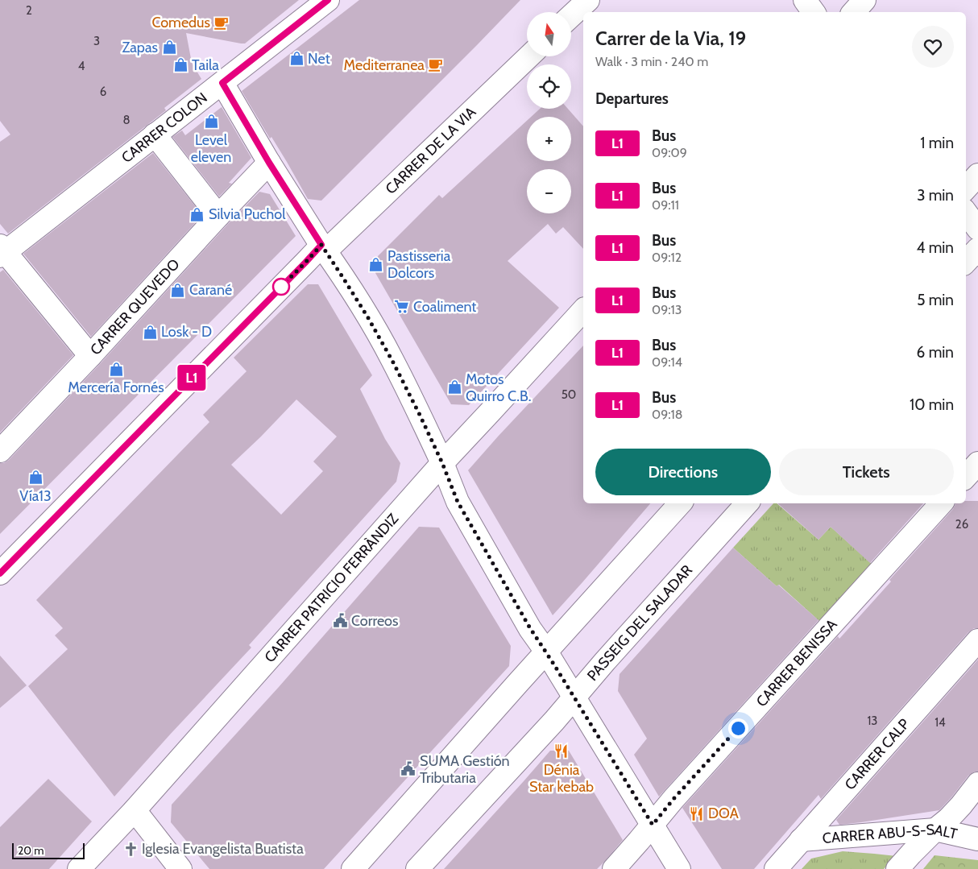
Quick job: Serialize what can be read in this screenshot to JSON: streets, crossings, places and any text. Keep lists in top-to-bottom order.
{
  "streets": {
    "street": [
      "CARRER COLON",
      "CARRER DE LA VIA",
      "CARRER QUEVEDO",
      "CARRER PATRICIO FERRÀNDIZ",
      "PASSEIG DEL SALADAR",
      "CARRER BENISSA",
      "CARRER CALP",
      "CARRER ABU-S-SALT"
    ]
  },
  "crossings": [
    ["CARRER CALP", "CARRER ABU-S-SALT"]
  ],
  "places": {
    "cafe": ["Comedus", "Mediterranea"],
    "shop": [
      "Zapas",
      "Net",
      "Taila",
      "Level eleven",
      "Silvia Puchol",
      "Pastisseria Dolcors",
      "Carané",
      "Losk - D",
      "Mercería Fornés",
      "Motos Quirro C.B.",
      "Vía13"
    ],
    "supermarket": ["Coaliment"],
    "public building": ["Correos", "SUMA Gestión Tributaria"],
    "restaurant": ["Dénia Star kebab", "DOA"],
    "church": ["Iglesia Evangelista Buatista"]
  },
  "lines": ["bus line L1"],
  "house_numbers": [
    "2",
    "3",
    "4",
    "6",
    "8",
    "50",
    "26",
    "13",
    "14"
  ],
  "scale_bar": "20 m",
  "north": "top",
  "page": {
    "on_map": "L1",
    "map_buttons": ["+", "−"],
    "heading": [
      ["Carrer de la Via, 19", "Walk · 3 min · 240 m"],
      "Departures"
    ],
    "list": [
      {
        "mark": "L1",
        "name": "Bus",
        "note": "09:09",
        "value": "1 min"
      },
      {
        "mark": "L1",
        "name": "Bus",
        "note": "09:11",
        "value": "3 min"
      },
      {
        "mark": "L1",
        "name": "Bus",
        "note": "09:12",
        "value": "4 min"
      },
      {
        "mark": "L1",
        "name": "Bus",
        "note": "09:13",
        "value": "5 min"
      },
      {
        "mark": "L1",
        "name": "Bus",
        "note": "09:14",
        "value": "6 min"
      },
      {
        "mark": "L1",
        "name": "Bus",
        "note": "09:18",
        "value": "10 min"
      }
    ],
    "buttons": ["Directions", "Tickets"],
    "scale": "20 m"
  }
}
